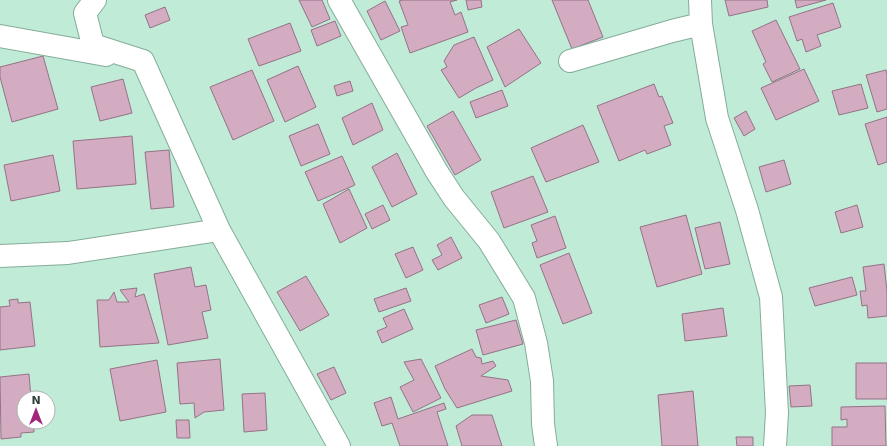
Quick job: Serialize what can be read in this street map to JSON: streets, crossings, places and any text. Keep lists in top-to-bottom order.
{
  "north": "top"
}
